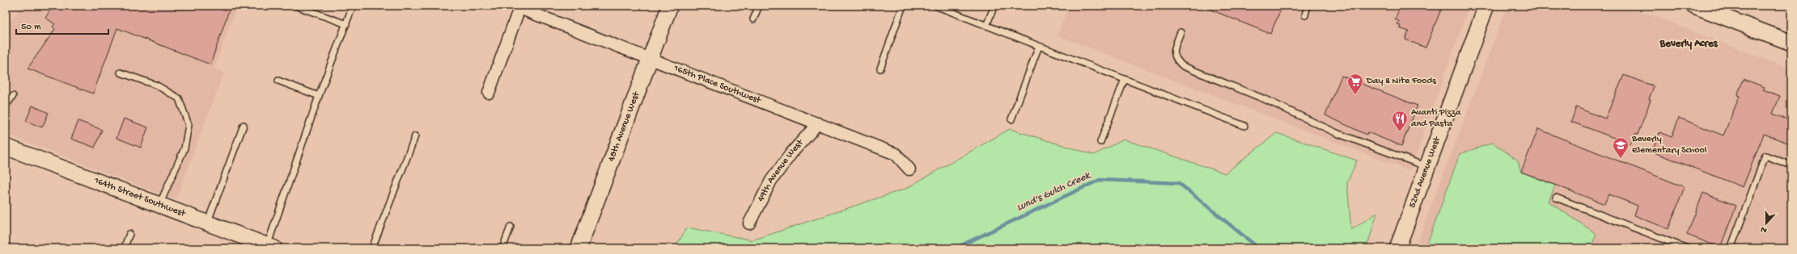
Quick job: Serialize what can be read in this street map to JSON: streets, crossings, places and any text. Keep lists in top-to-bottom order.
{
  "streets": {
    "street": [
      "165th Place Southwest",
      "48th Avenue West",
      "49th Avenue West",
      "52nd Avenue West",
      "164th Street Southwest"
    ]
  },
  "crossings": [
    ["165th Place Southwest", "48th Avenue West"],
    ["165th Place Southwest", "49th Avenue West"]
  ],
  "districts": ["Beverly Acres"],
  "water": ["Lund's Gulch Creek"],
  "places": {
    "supermarket": ["Day & Nite Foods"],
    "restaurant": ["Avanti Pizza and Pasta"],
    "school or university": ["Beverly Elementary School"]
  },
  "scale_bar": "50 m",
  "north": "bottom"
}
